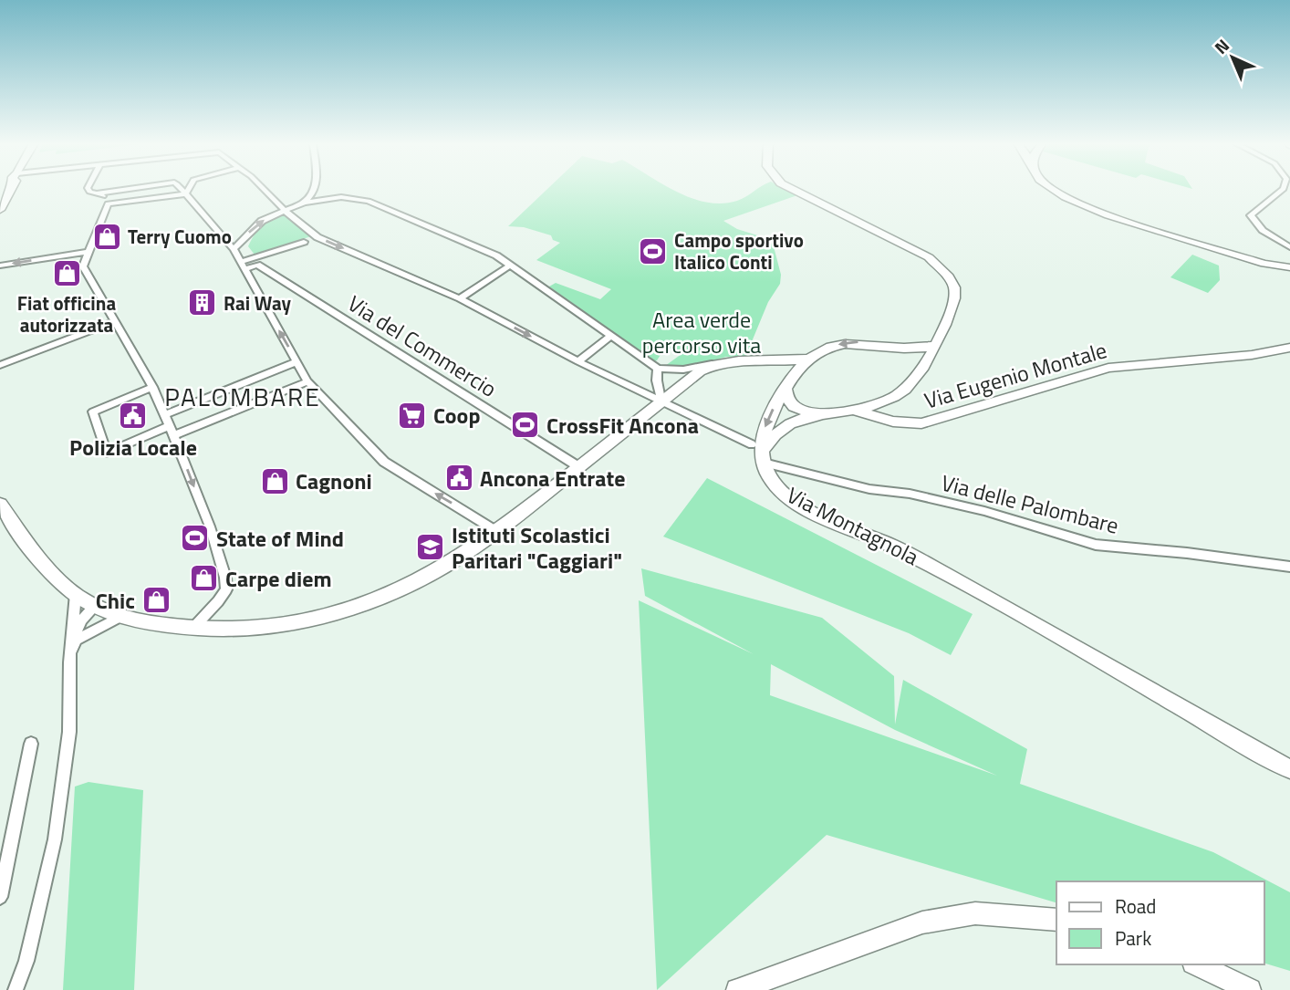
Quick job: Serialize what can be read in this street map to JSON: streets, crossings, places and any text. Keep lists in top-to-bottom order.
{
  "streets": {
    "main road": ["Via Montagnola"],
    "street": ["Via del Commercio", "Via Eugenio Montale", "Via delle Palombare"]
  },
  "crossings": [
    ["Via delle Palombare", "Via Montagnola"]
  ],
  "districts": ["PALOMBARE"],
  "parks": ["Area verde percorso vita"],
  "places": {
    "shop": [
      "Terry Cuomo",
      "Fiat officina autorizzata",
      "Cagnoni",
      "Carpe diem",
      "Chic"
    ],
    "sports": ["Campo sportivo Italico Conti", "CrossFit Ancona", "State of Mind"],
    "building": ["Rai Way"],
    "supermarket": ["Coop"],
    "public building": ["Polizia Locale", "Ancona Entrate"],
    "school or university": ["Istituti Scolastici Paritari \"Caggiari\""]
  },
  "legend": ["Road", "Park"],
  "north": "top left"
}
